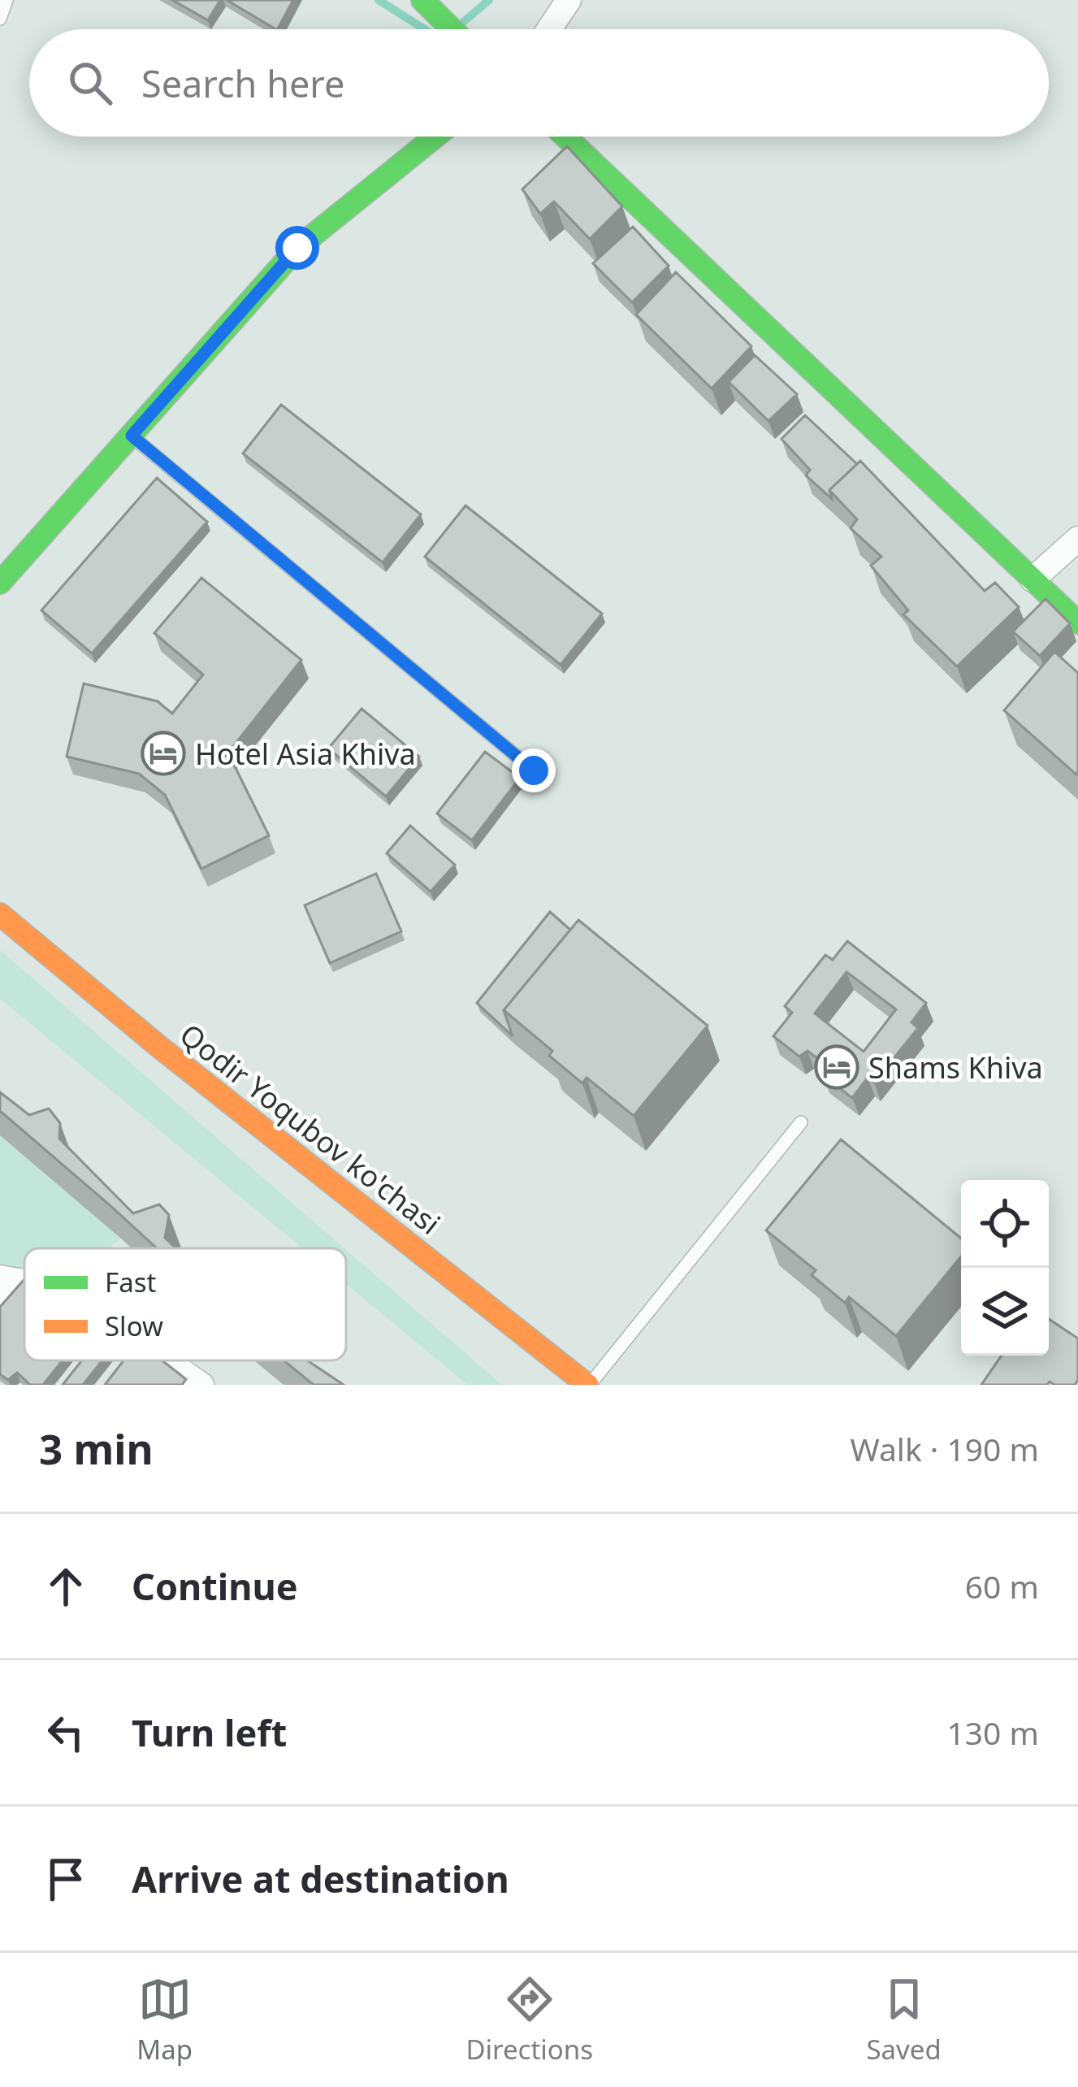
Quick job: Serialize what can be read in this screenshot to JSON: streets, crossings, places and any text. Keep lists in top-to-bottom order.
{
  "streets": {
    "street": ["Qodir Yoqubov ko'chasi"]
  },
  "places": {
    "hotel": ["Hotel Asia Khiva", "Shams Khiva"]
  },
  "legend": ["Fast", "Slow"],
  "page": {
    "search": "Search here",
    "heading": ["3 min", "Walk · 190 m"],
    "list": [
      ["Continue", "60 m"],
      ["Turn left", "130 m"],
      "Arrive at destination"
    ],
    "nav": ["Map", "Directions", "Saved"]
  }
}
